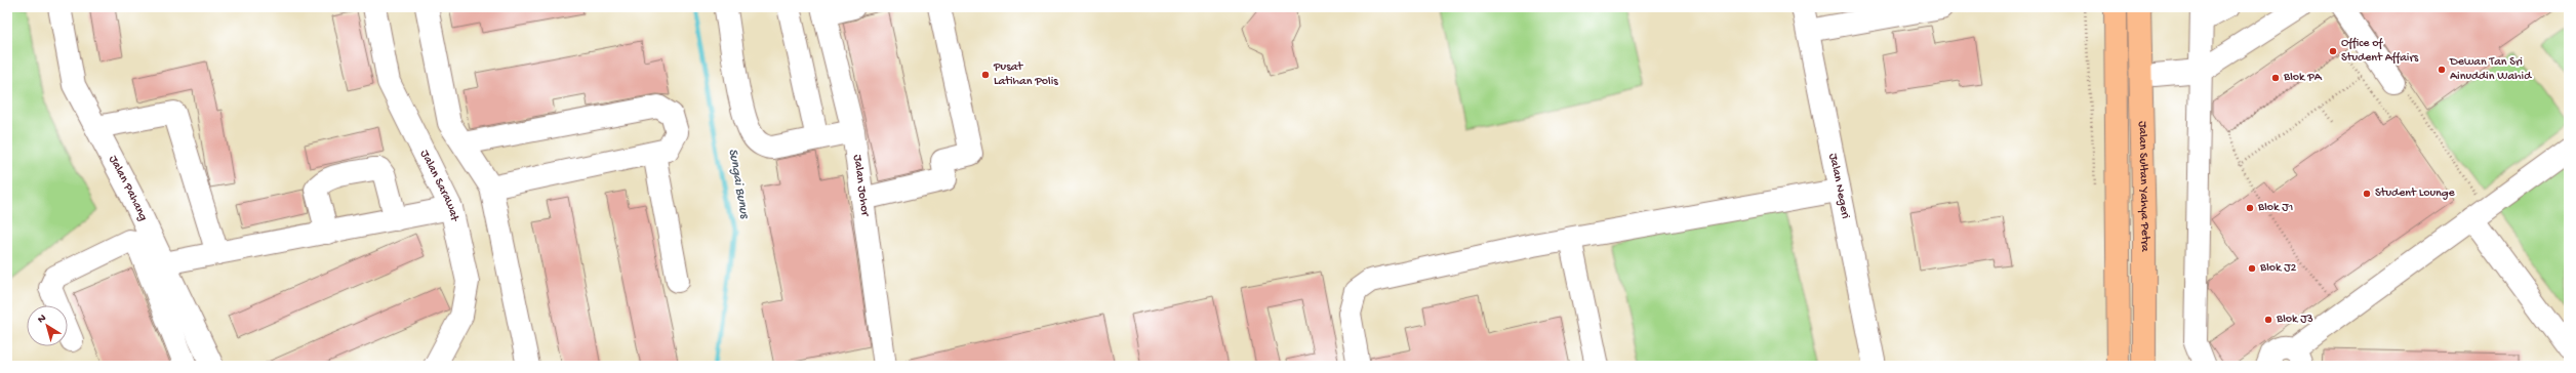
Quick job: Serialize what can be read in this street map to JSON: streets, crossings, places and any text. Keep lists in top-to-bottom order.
{
  "streets": {
    "main road": ["Jalan Sultan Yahya Petra"],
    "lane": [
      "Jalan Johor",
      "Jalan Sarawat",
      "Jalan Negeri",
      "Jalan Pahang"
    ]
  },
  "water": ["Sungai Bunus"],
  "places": [
    "Office of Student Affairs",
    "Dewan Tan Sri Ainuddin Wahid",
    "Pusat Latihan Polis",
    "Blok PA",
    "Student Lounge",
    "Blok J1",
    "Blok J2",
    "Blok J3"
  ],
  "north": "top left"
}
